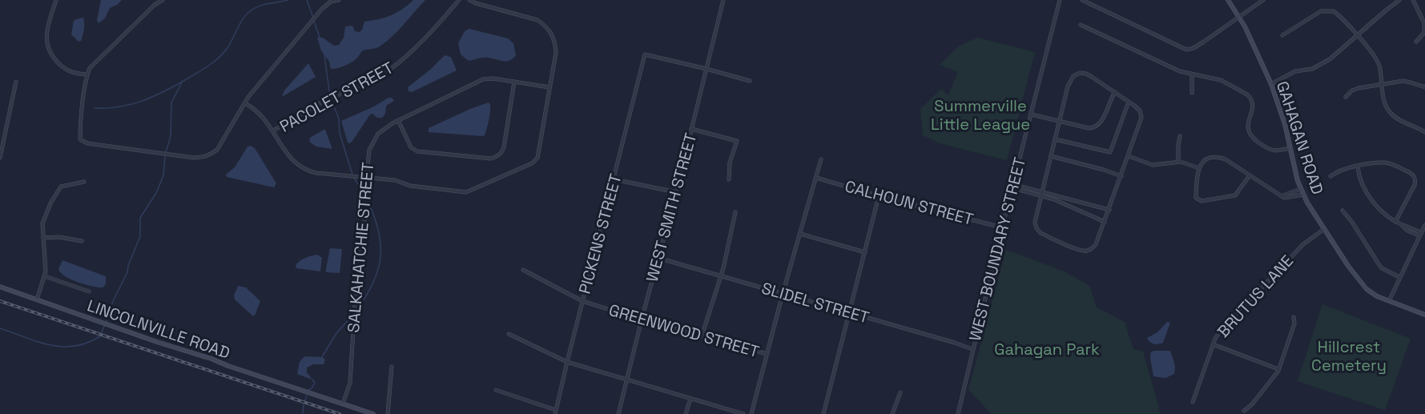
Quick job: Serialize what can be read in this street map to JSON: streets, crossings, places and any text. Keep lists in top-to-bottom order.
{
  "streets": {
    "street": [
      "PACOLET STREET",
      "GAHAGAN ROAD",
      "CALHOUN STREET",
      "WEST SMITH STREET",
      "PICKENS STREET",
      "SALKAHATCHIE STREET",
      "WEST BOUNDARY STREET",
      "BRUTUS LANE",
      "SLIDEL STREET",
      "LINCOLNVILLE ROAD",
      "GREENWOOD STREET"
    ]
  },
  "crossings": [
    ["GAHAGAN ROAD", "BRUTUS LANE"],
    ["CALHOUN STREET", "WEST BOUNDARY STREET"],
    ["WEST SMITH STREET", "PICKENS STREET"],
    ["WEST SMITH STREET", "SLIDEL STREET"],
    ["WEST SMITH STREET", "GREENWOOD STREET"],
    ["PICKENS STREET", "GREENWOOD STREET"],
    ["SALKAHATCHIE STREET", "LINCOLNVILLE ROAD"],
    ["WEST BOUNDARY STREET", "SLIDEL STREET"]
  ],
  "parks": ["Summerville Little League", "Hillcrest Cemetery", "Gahagan Park"]
}
